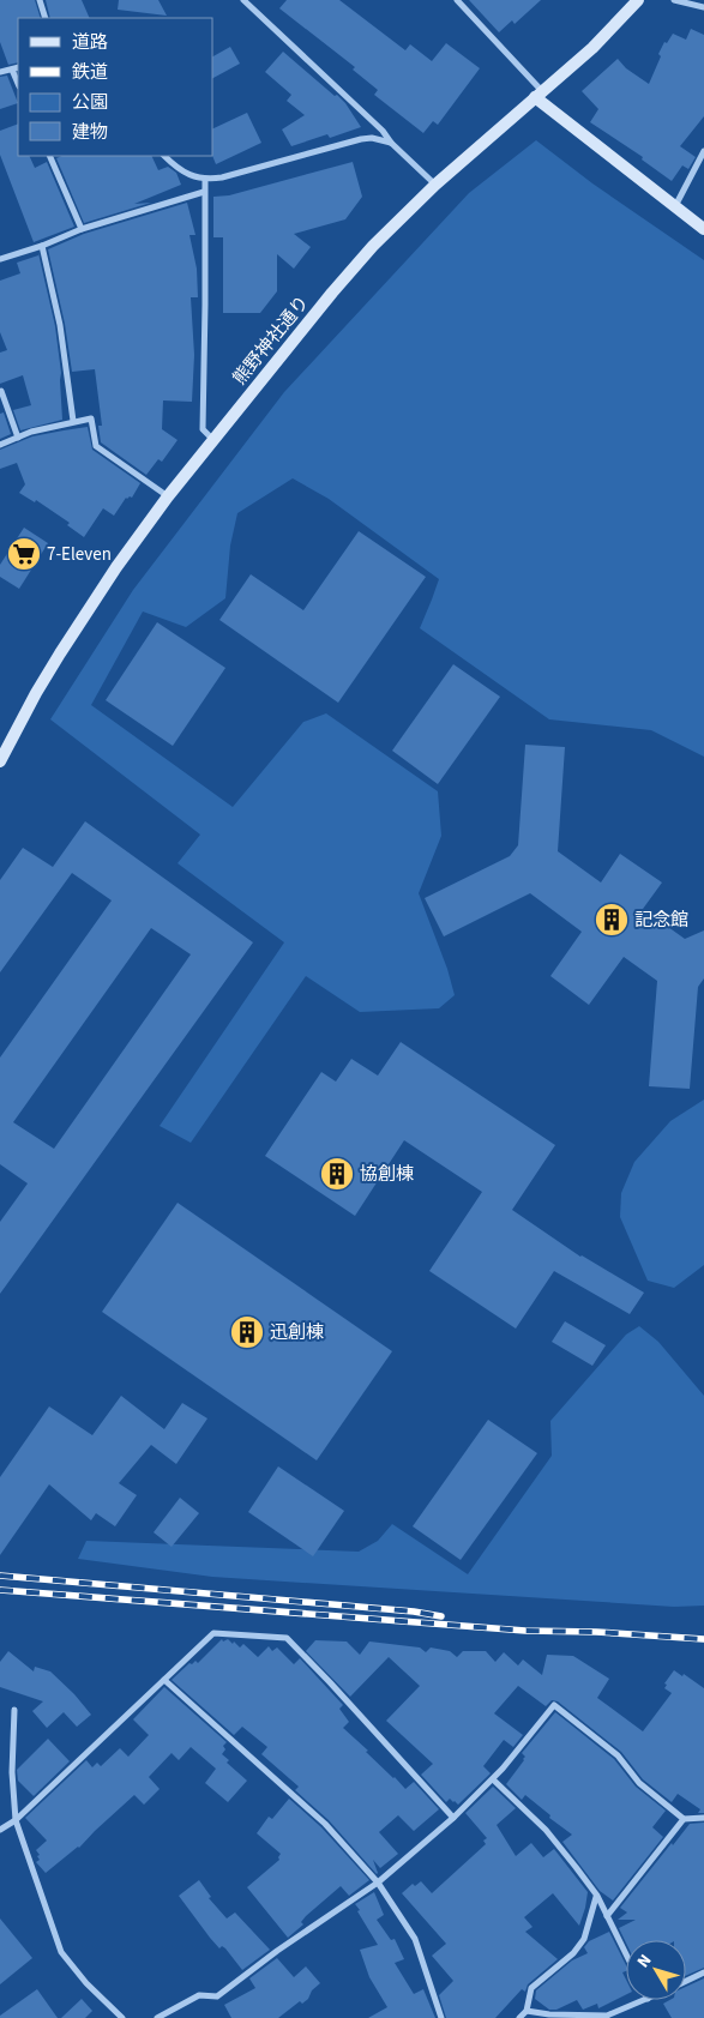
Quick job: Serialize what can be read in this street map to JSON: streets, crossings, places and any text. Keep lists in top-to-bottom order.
{
  "streets": {
    "main road": ["熊野神社通り"]
  },
  "places": {
    "supermarket": ["7-Eleven"],
    "building": ["記念館", "協創棟", "迅創棟"]
  },
  "legend": [
    "道路",
    "鉄道",
    "公園",
    "建物"
  ],
  "north": "top left"
}
